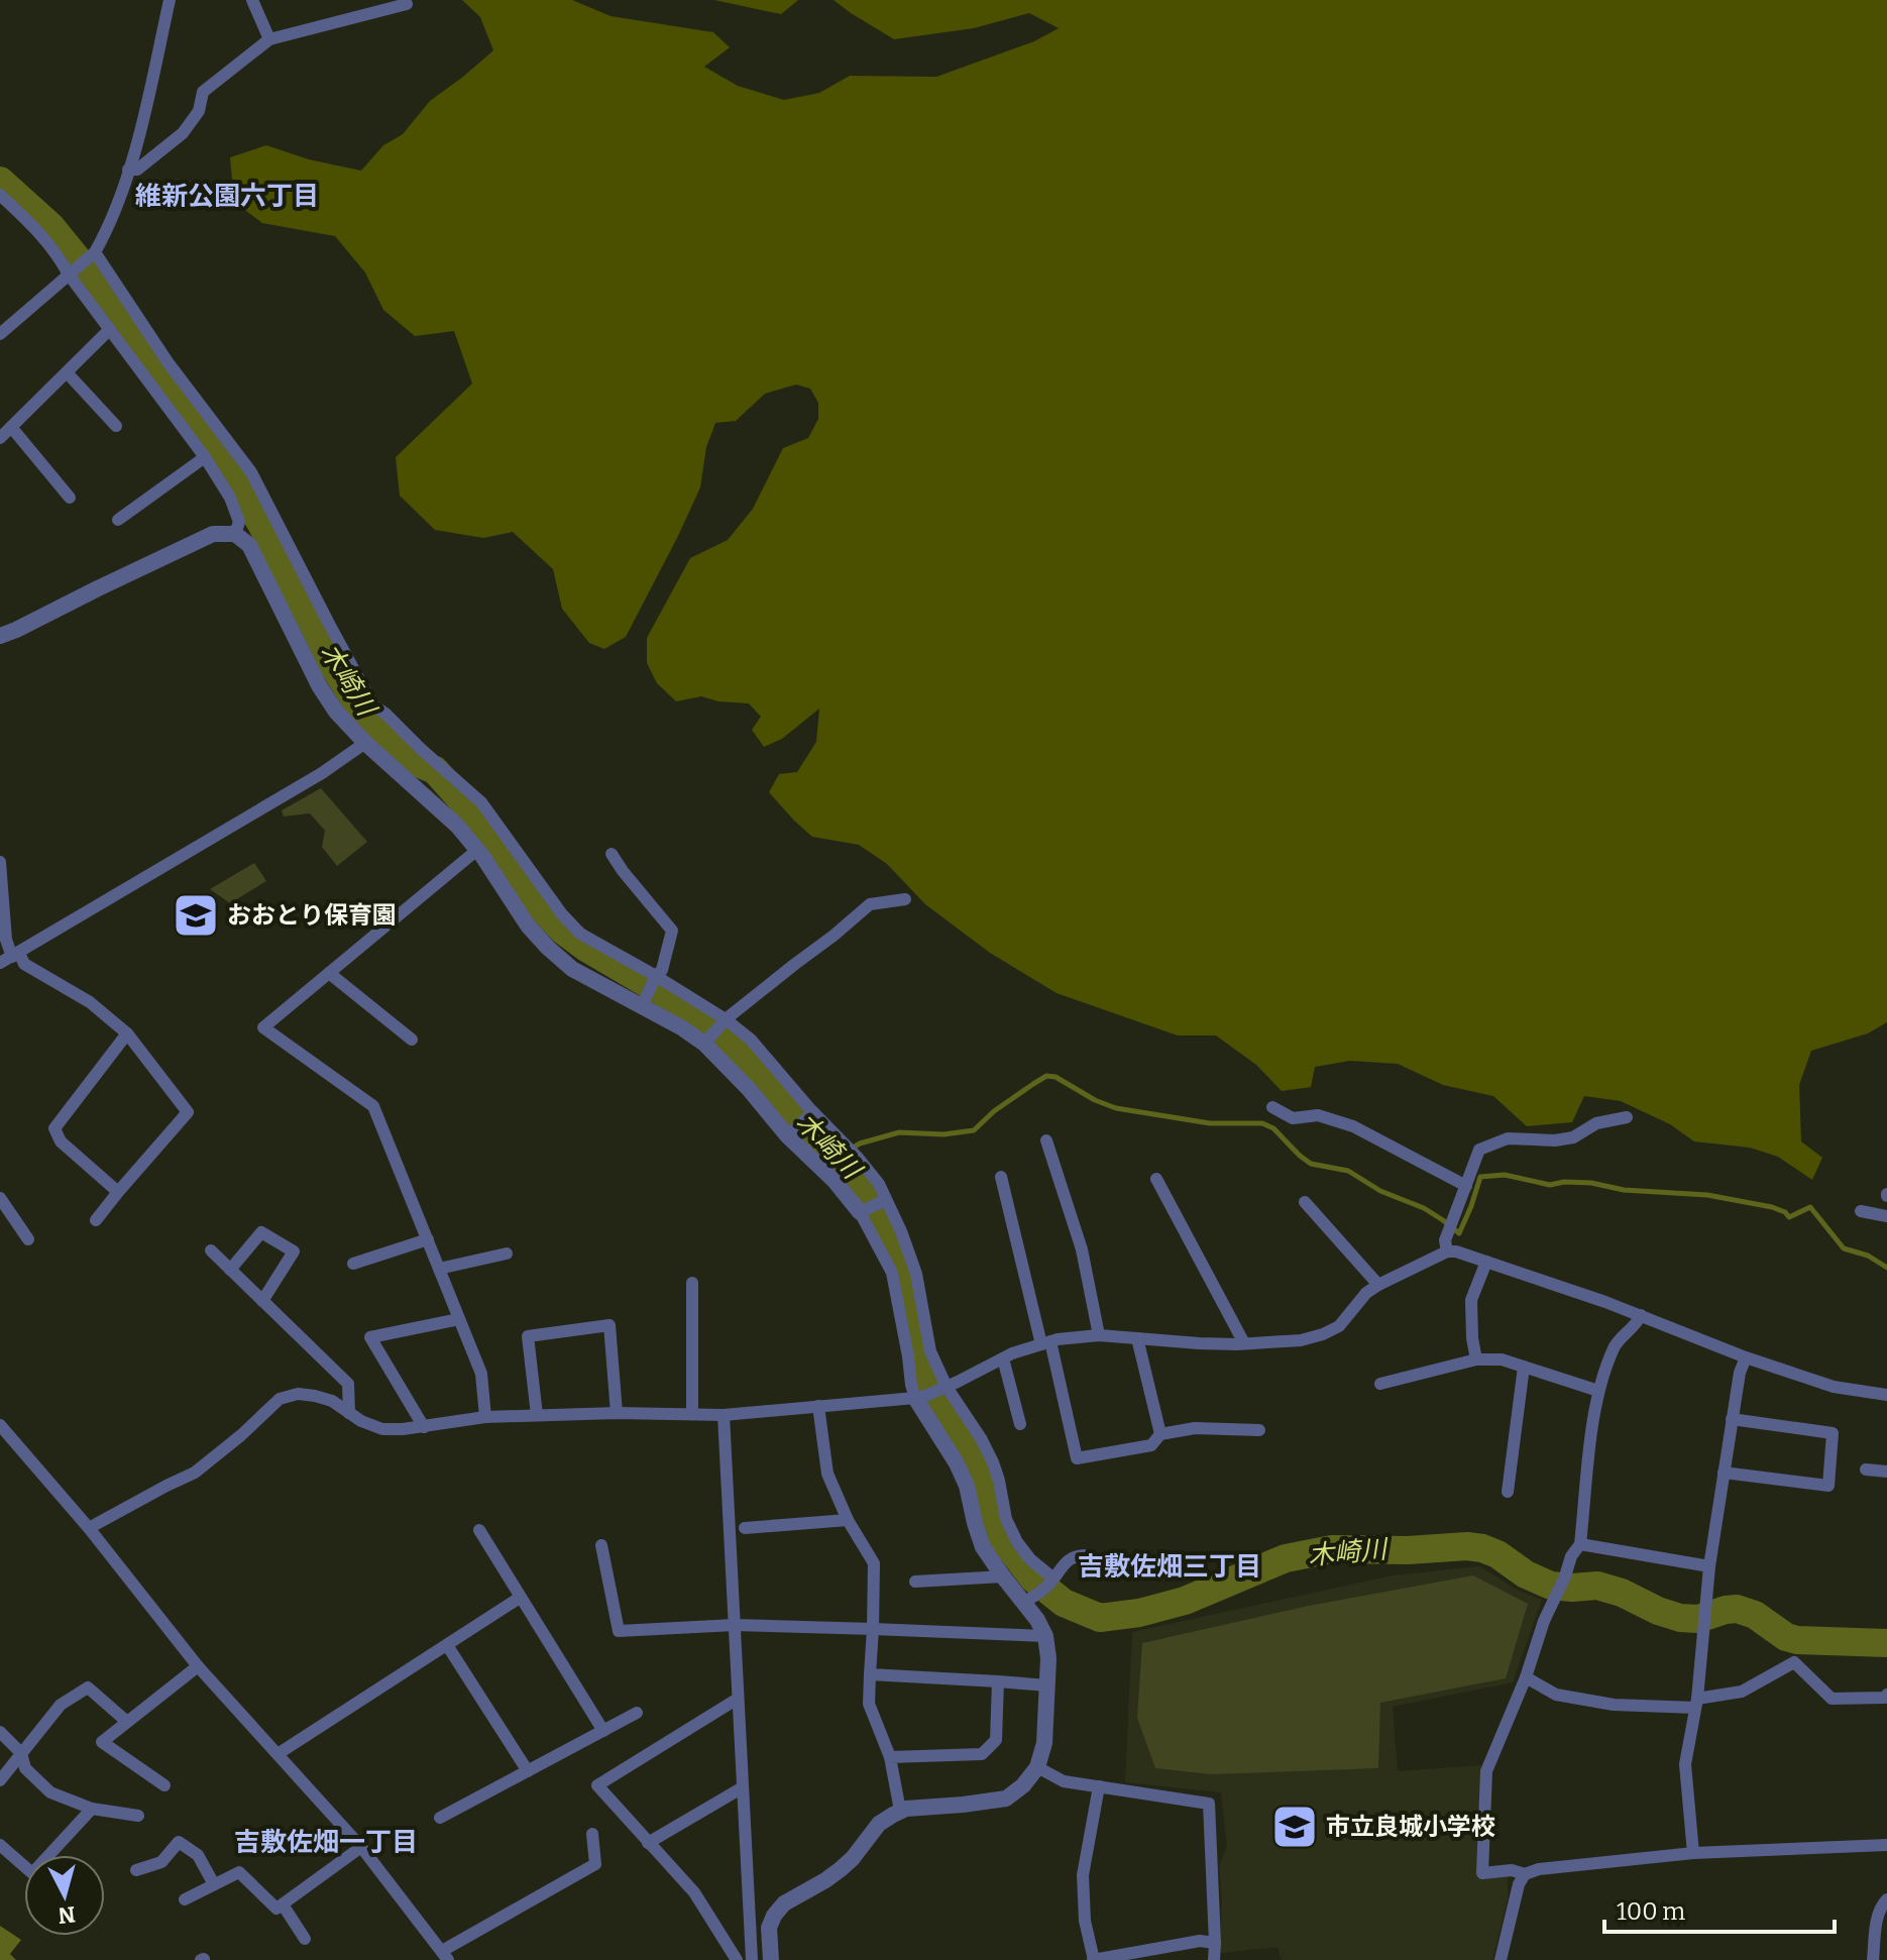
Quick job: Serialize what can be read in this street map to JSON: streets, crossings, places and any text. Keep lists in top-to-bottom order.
{
  "districts": ["維新公園六丁目", "吉敷佐畑三丁目", "吉敷佐畑一丁目"],
  "water": ["木崎川"],
  "places": {
    "school or university": ["おおとり保育園", "市立良城小学校"]
  },
  "scale_bar": "100 m",
  "north": "bottom"
}
